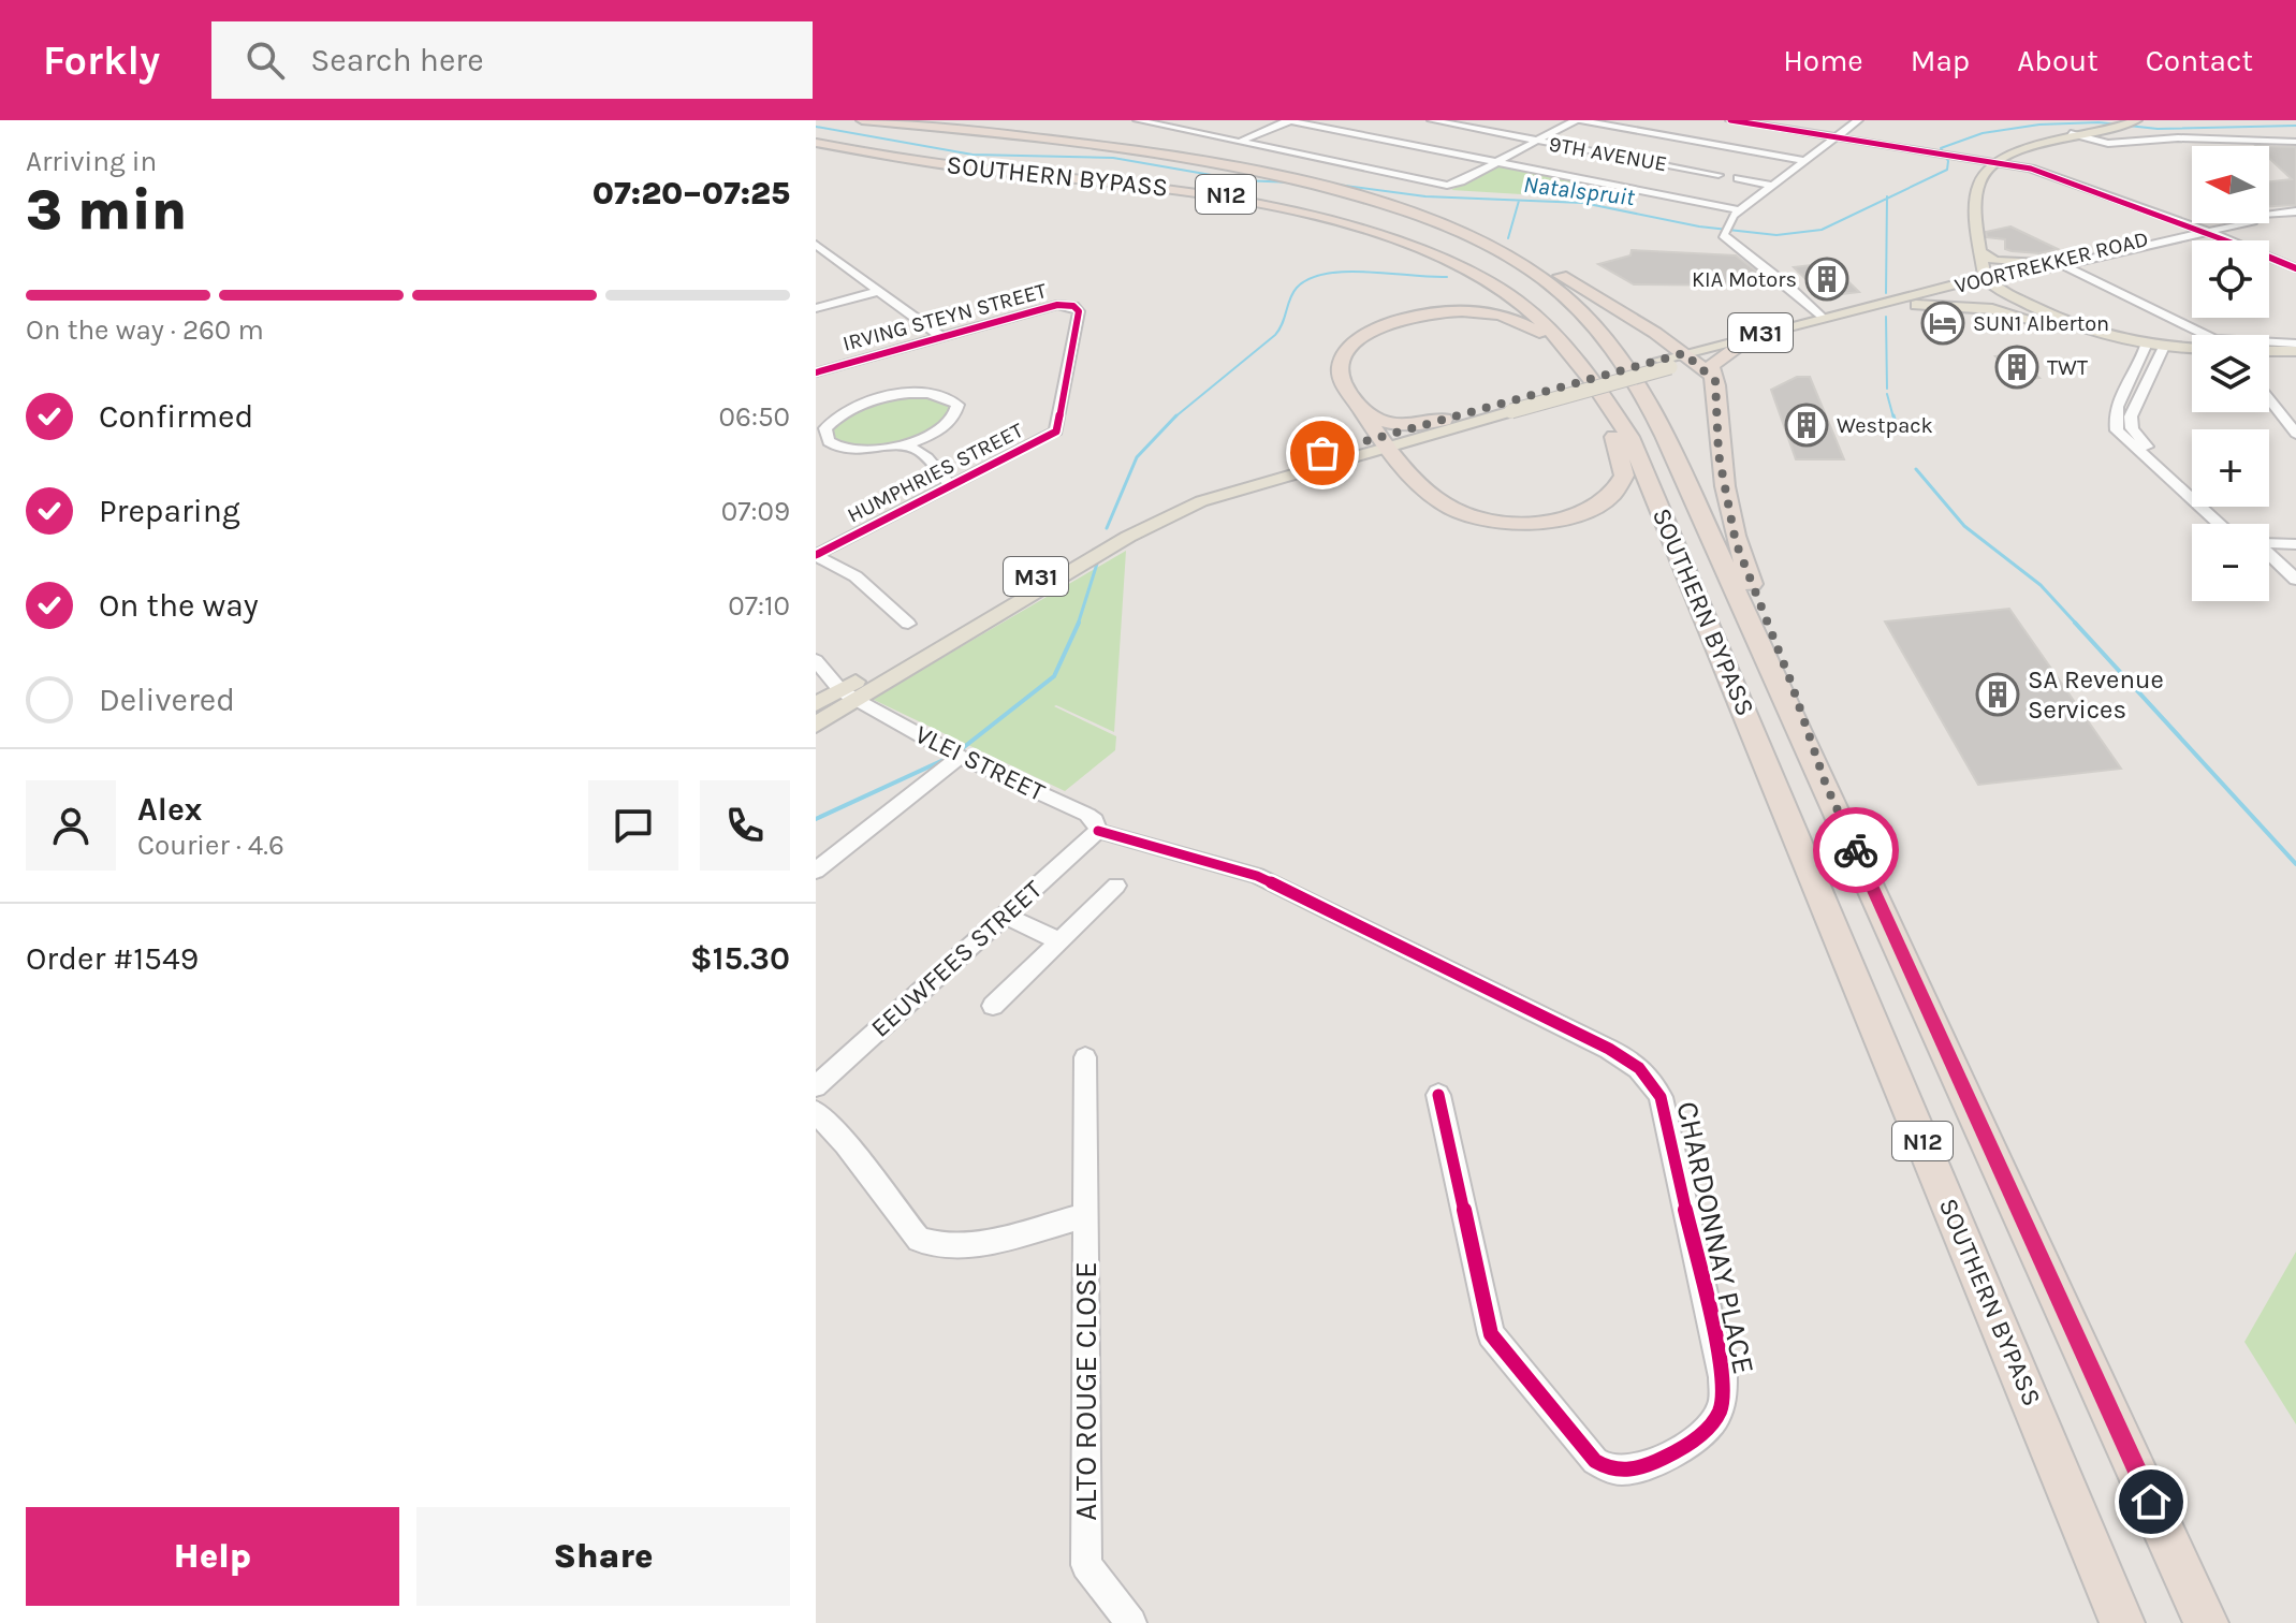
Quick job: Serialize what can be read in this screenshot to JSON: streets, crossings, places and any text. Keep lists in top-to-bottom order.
{
  "streets": {
    "highway": ["SOUTHERN BYPASS", "N12"],
    "main road": ["VOORTREKKER ROAD", "M31"],
    "street": [
      "9TH AVENUE",
      "IRVING STEYN STREET",
      "HUMPHRIES STREET",
      "VLEI STREET",
      "EEUWFEES STREET",
      "CHARDONNAY PLACE",
      "ALTO ROUGE CLOSE"
    ]
  },
  "crossings": [
    ["VOORTREKKER ROAD", "VLEI STREET"],
    ["IRVING STEYN STREET", "HUMPHRIES STREET"],
    ["VLEI STREET", "EEUWFEES STREET"],
    ["VLEI STREET", "CHARDONNAY PLACE"],
    ["EEUWFEES STREET", "CHARDONNAY PLACE"]
  ],
  "water": ["Natalspruit"],
  "places": {
    "building": [
      "KIA Motors",
      "TWT",
      "Westpack",
      "SA Revenue Services"
    ],
    "hotel": ["SUN1 Alberton"]
  },
  "north": "left",
  "page": {
    "header": "Forkly",
    "search": "Search here",
    "nav": [
      "Home",
      "Map",
      "About",
      "Contact"
    ],
    "heading": ["3 min", "Arriving in", "07:20–07:25"],
    "panel": [
      "Alex",
      "Courier · 4.6",
      "Order #1549",
      "$15.30"
    ],
    "map_buttons": ["+", "−"],
    "bar": "On the way · 260 m",
    "list": [
      ["Confirmed", "06:50"],
      ["Preparing", "07:09"],
      ["On the way", "07:10"],
      "Delivered"
    ],
    "buttons": ["Help", "Share"]
  }
}
